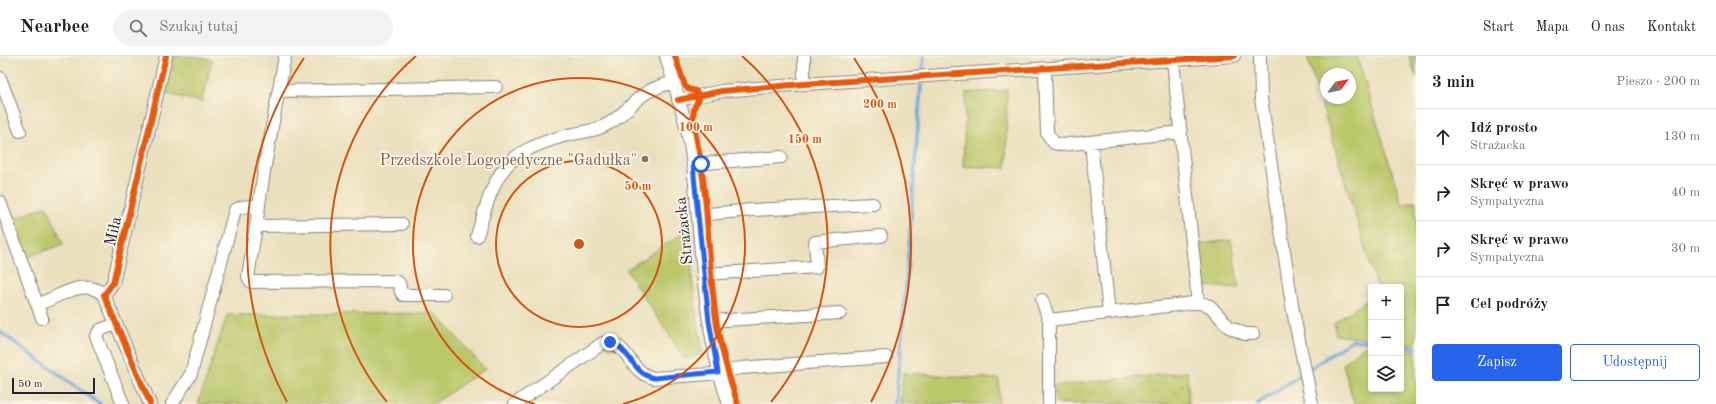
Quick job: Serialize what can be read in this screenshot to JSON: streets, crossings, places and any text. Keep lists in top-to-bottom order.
{
  "streets": {
    "street": ["Miła", "Strażacka"]
  },
  "places": ["Przedszkole Logopedyczne \"Gadułka\""],
  "scale_bar": "50 m",
  "north": "top right",
  "page": {
    "header": "Nearbee",
    "search": "Szukaj tutaj",
    "nav": [
      "Start",
      "Mapa",
      "O nas",
      "Kontakt"
    ],
    "heading": ["3 min", "Pieszo · 200 m"],
    "list": [
      ["Idź prosto", "Strażacka", "130 m"],
      ["Skręć w prawo", "Sympatyczna", "40 m"],
      ["Skręć w prawo", "Sympatyczna", "30 m"],
      "Cel podróży"
    ],
    "map_buttons": ["+", "−"],
    "buttons": ["Zapisz", "Udostępnij"],
    "scale": "50 m"
  },
  "rings": [
    "200 m",
    "100 m",
    "150 m",
    "50 m"
  ]
}
